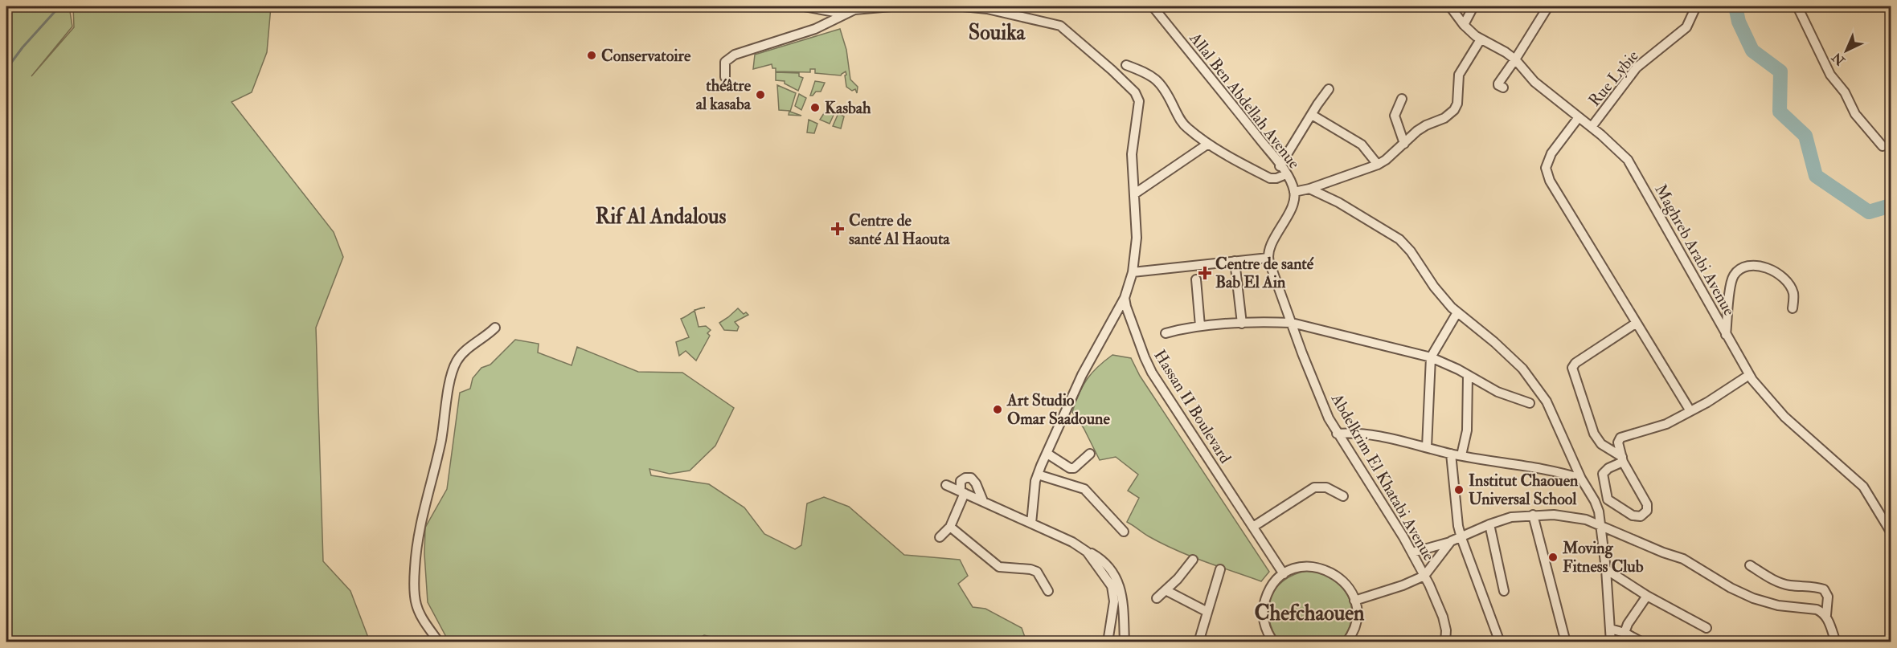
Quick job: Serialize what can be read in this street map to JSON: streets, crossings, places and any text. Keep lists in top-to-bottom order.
{
  "streets": {
    "street": [
      "Rue Lybie",
      "Allal Ben Abdellah Avenue",
      "Maghreb Arabi Avenue",
      "Hassan II Boulevard",
      "Abdelkrim El Khatabi Avenue"
    ]
  },
  "crossings": [
    ["Rue Lybie", "Maghreb Arabi Avenue"]
  ],
  "districts": ["Souika", "Rif Al Andalous", "Chefchaouen"],
  "places": {
    "other": [
      "Conservatoire",
      "théâtre al kasaba",
      "Kasbah",
      "Art Studio Omar Saadoune",
      "Institut Chaouen Universal School",
      "Moving Fitness Club"
    ],
    "health": ["Centre de santé Al Haouta", "Centre de santé Bab El Ain"]
  },
  "north": "bottom left"
}
